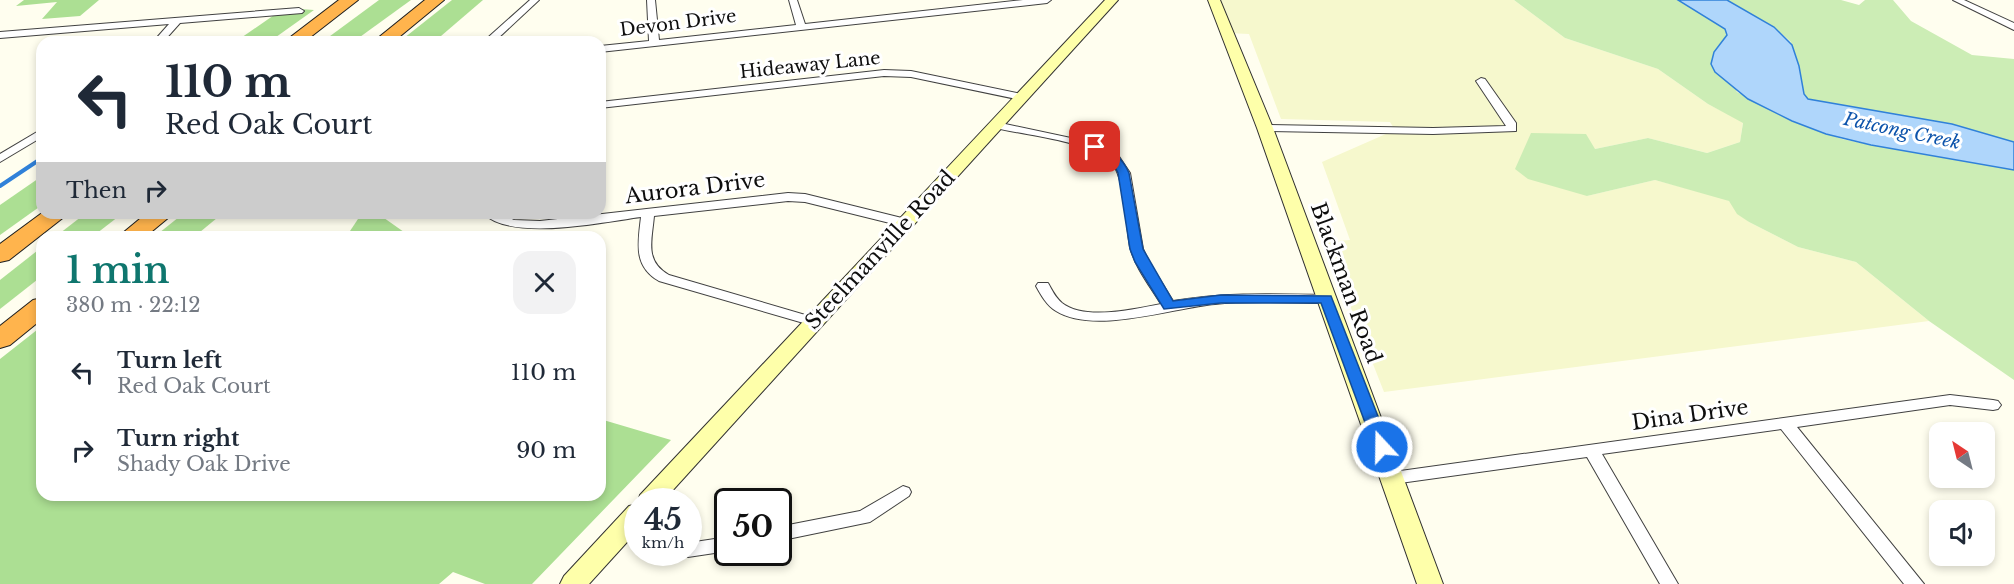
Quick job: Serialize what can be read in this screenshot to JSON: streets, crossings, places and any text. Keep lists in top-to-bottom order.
{
  "streets": {
    "main road": ["Steelmanville Road", "Blackman Road"],
    "street": [
      "Devon Drive",
      "Hideaway Lane",
      "Aurora Drive",
      "Dina Drive"
    ]
  },
  "crossings": [
    ["Hideaway Lane", "Steelmanville Road"],
    ["Aurora Drive", "Steelmanville Road"],
    ["Blackman Road", "Dina Drive"]
  ],
  "water": ["Patcong Creek"],
  "north": "top left",
  "page": {
    "turn": ["110 m", "Red Oak Court"],
    "then": "Then",
    "heading": ["1 min", "380 m · 22:12"],
    "list": [
      {
        "name": "Turn left",
        "note": "Red Oak Court",
        "value": "110 m"
      },
      {
        "name": "Turn right",
        "note": "Shady Oak Drive",
        "value": "90 m"
      }
    ],
    "speed": "45 km/h",
    "limit": "50"
  }
}
